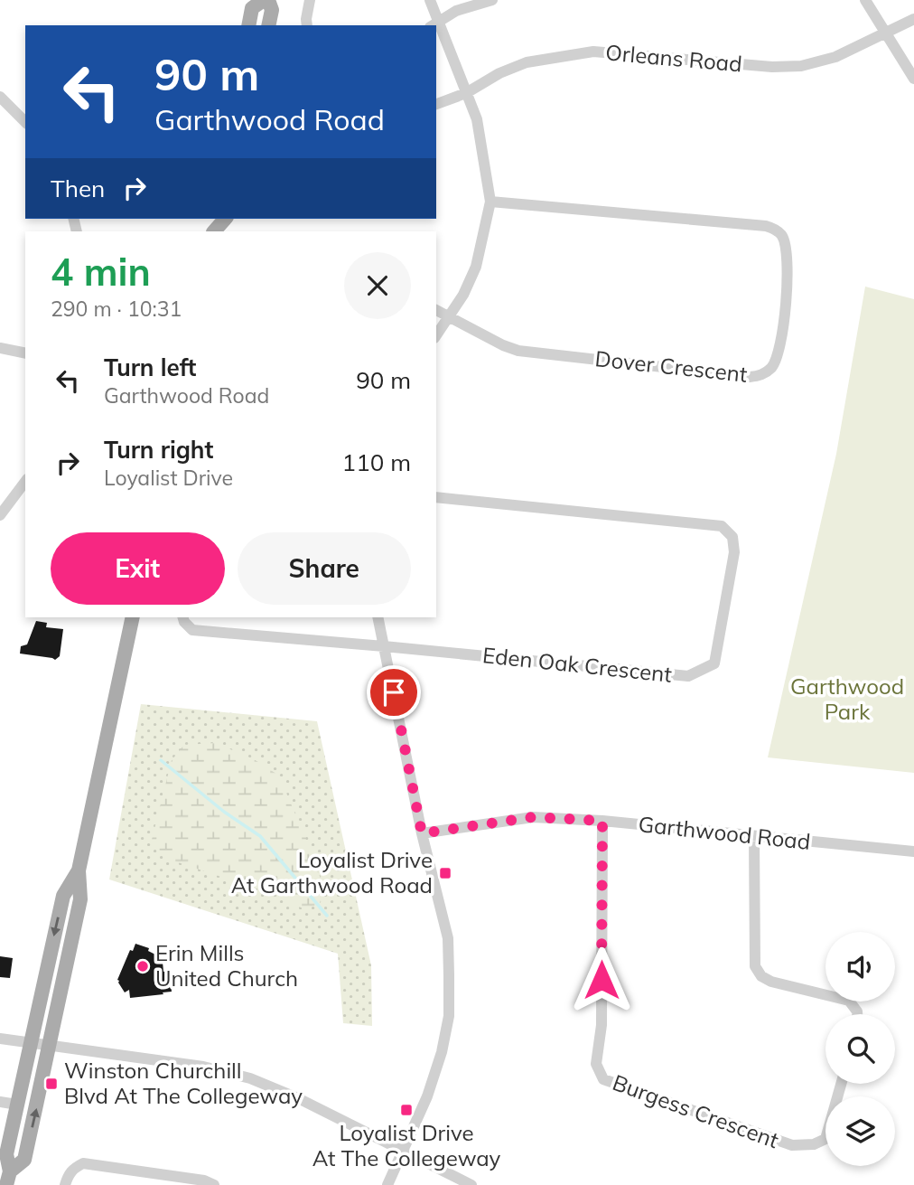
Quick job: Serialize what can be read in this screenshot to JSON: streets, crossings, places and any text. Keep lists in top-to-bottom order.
{
  "streets": {
    "street": [
      "Orleans Road",
      "Dover Crescent",
      "Eden Oak Crescent",
      "Garthwood Road",
      "Burgess Crescent"
    ]
  },
  "crossings": [
    ["Garthwood Road", "Burgess Crescent"]
  ],
  "parks": ["Garthwood Park"],
  "places": {
    "transit": ["Loyalist Drive At Garthwood Road", "Winston Churchill Blvd At The Collegeway", "Loyalist Drive At The Collegeway"],
    "other": ["Erin Mills United Church"]
  },
  "page": {
    "turn": ["90 m", "Garthwood Road"],
    "then": "Then",
    "heading": ["4 min", "290 m · 10:31"],
    "list": [
      {
        "name": "Turn left",
        "note": "Garthwood Road",
        "value": "90 m"
      },
      {
        "name": "Turn right",
        "note": "Loyalist Drive",
        "value": "110 m"
      }
    ],
    "buttons": ["Exit", "Share"]
  }
}
